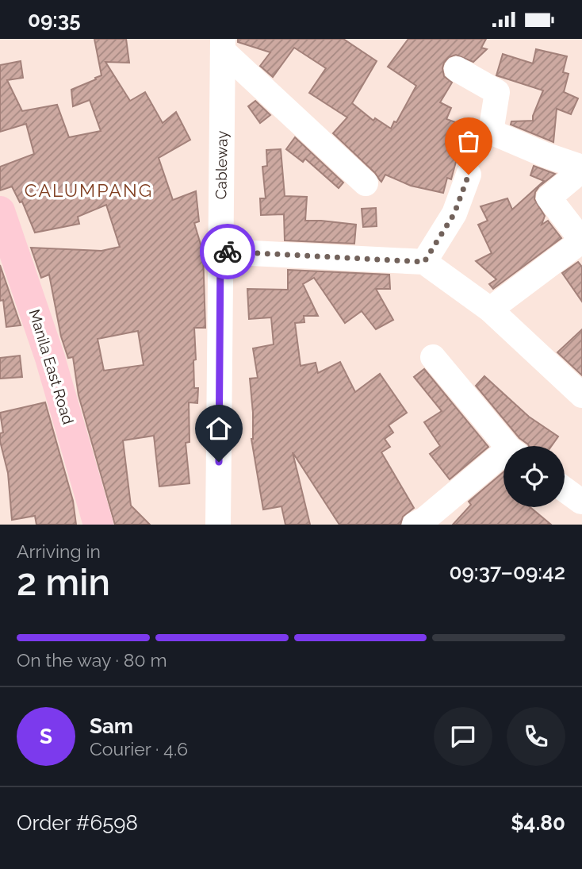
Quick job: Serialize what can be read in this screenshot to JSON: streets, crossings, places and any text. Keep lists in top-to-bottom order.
{
  "streets": {
    "main road": ["Manila East Road"],
    "street": ["Cableway"]
  },
  "districts": ["CALUMPANG"],
  "page": {
    "status": "09:35",
    "heading": ["2 min", "Arriving in", "09:37–09:42"],
    "panel": [
      "Sam",
      "Courier · 4.6",
      "Order #6598",
      "$4.80"
    ],
    "bar": "On the way · 80 m",
    "round": "S"
  }
}
